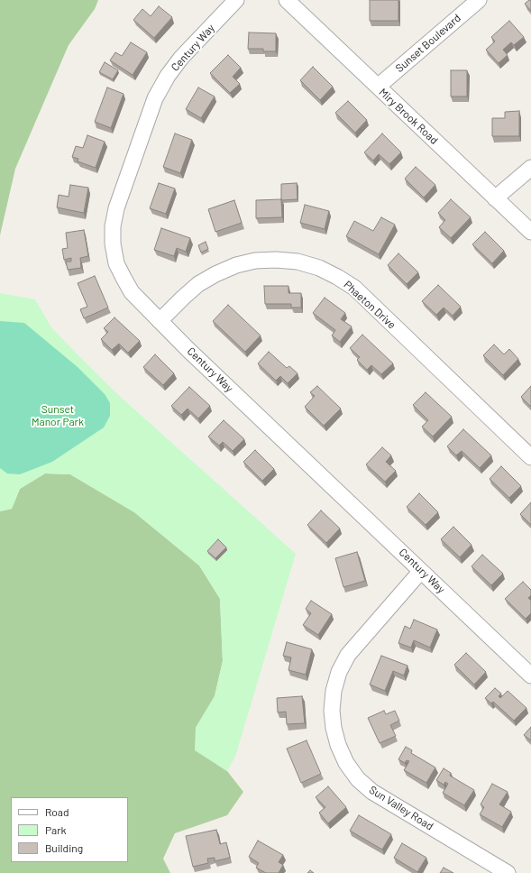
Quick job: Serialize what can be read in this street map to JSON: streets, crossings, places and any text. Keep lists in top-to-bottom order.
{
  "streets": {
    "street": [
      "Sunset Boulevard",
      "Century Way",
      "Miry Brook Road",
      "Phaeton Drive",
      "Sun Valley Road"
    ]
  },
  "crossings": [
    ["Sunset Boulevard", "Miry Brook Road"],
    ["Century Way", "Phaeton Drive"],
    ["Century Way", "Sun Valley Road"]
  ],
  "parks": ["Sunset Manor Park"],
  "legend": ["Road", "Park", "Building"]
}
